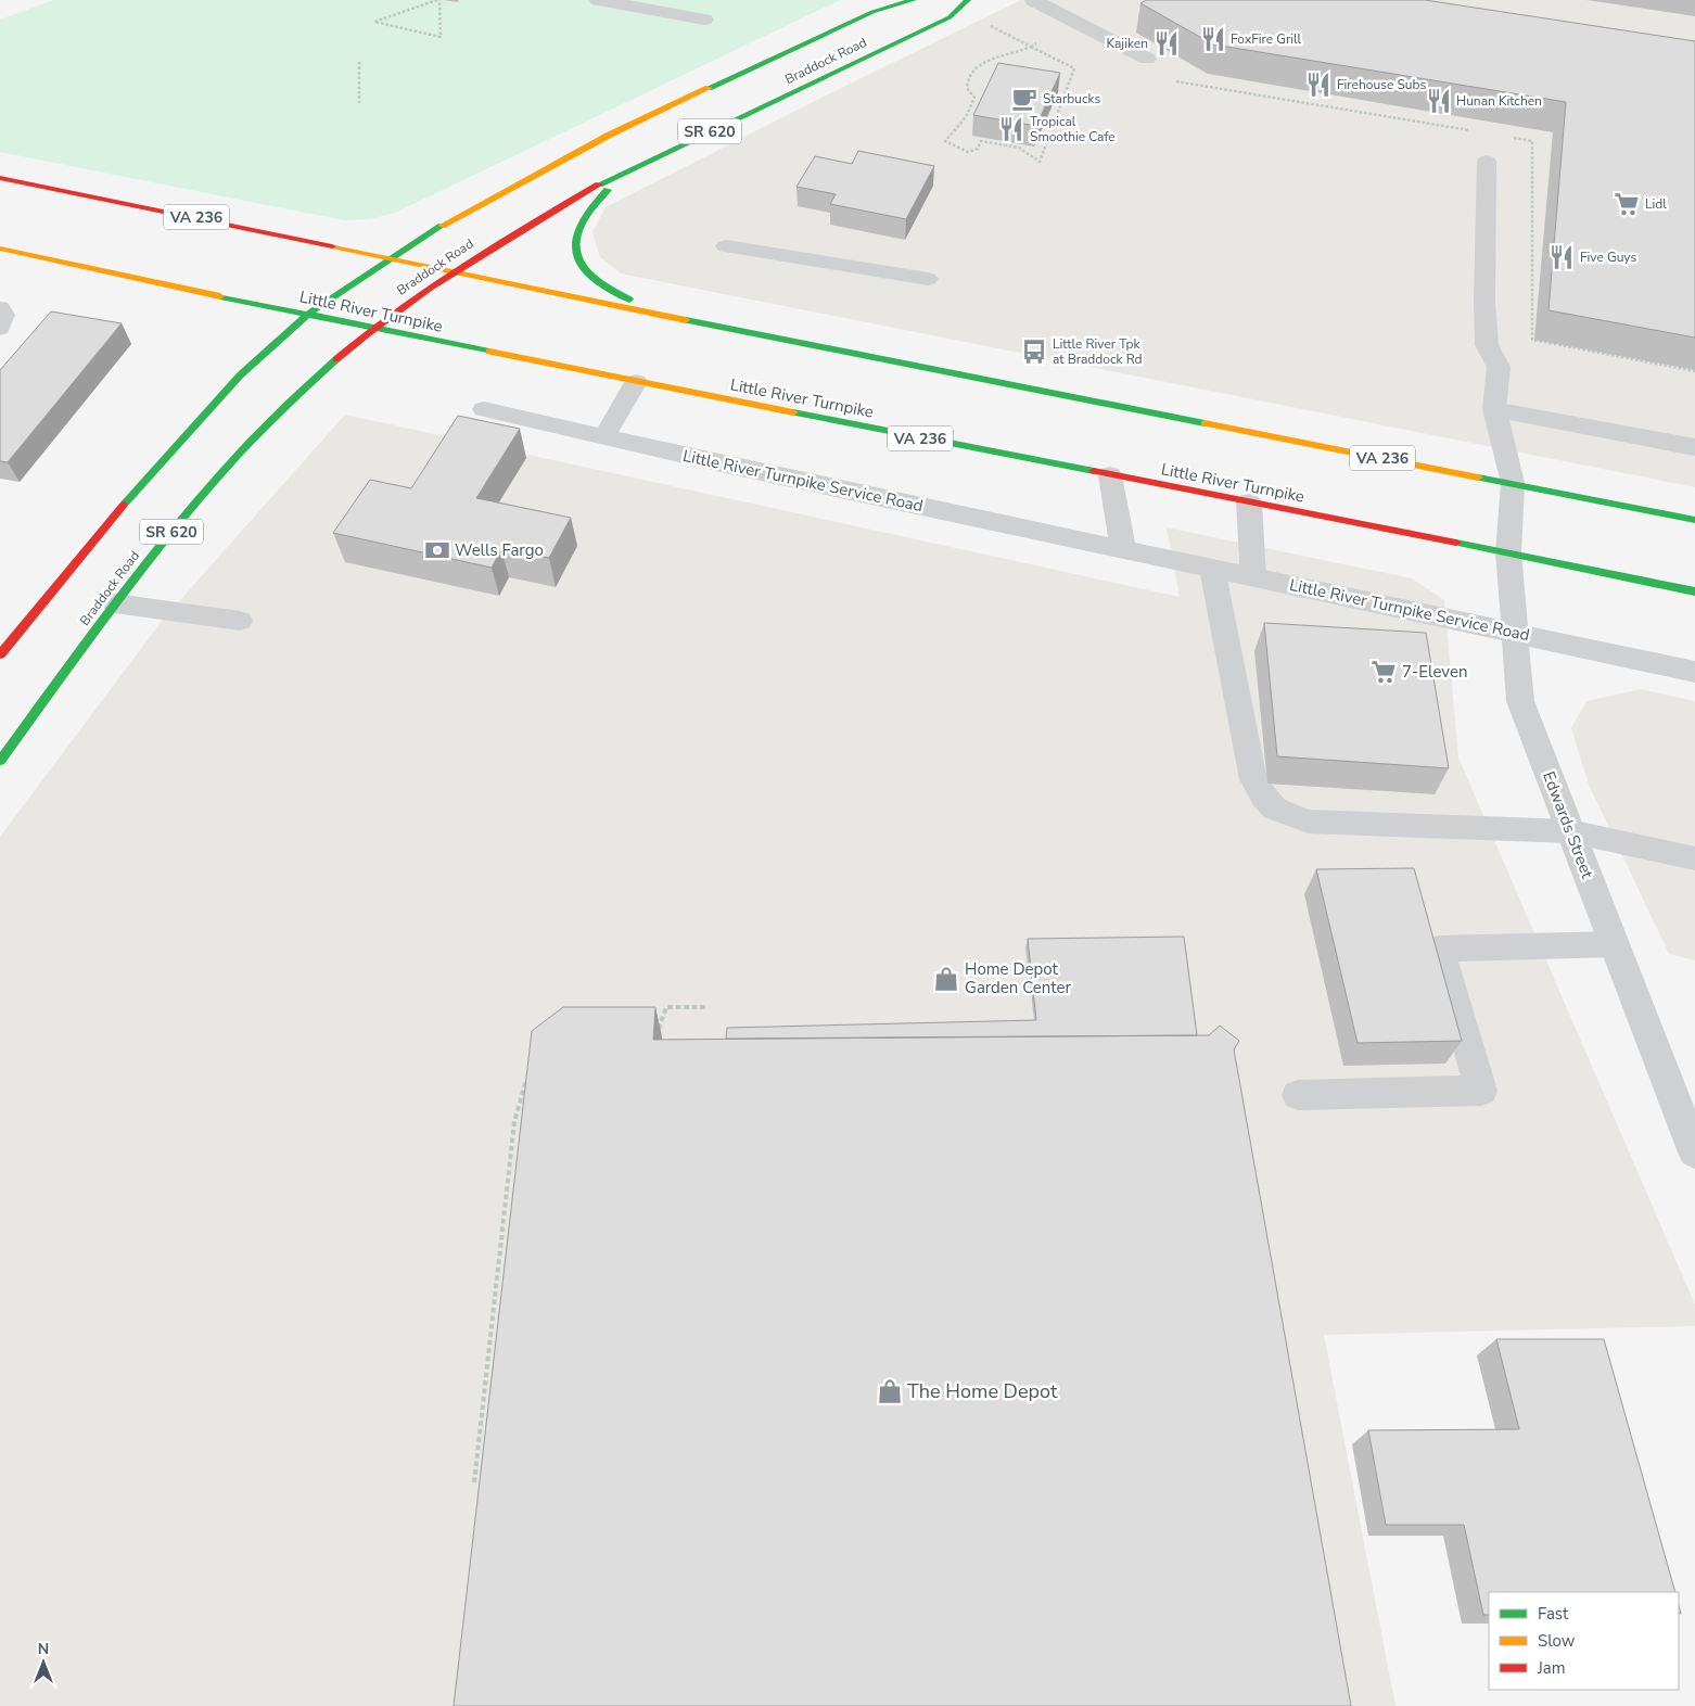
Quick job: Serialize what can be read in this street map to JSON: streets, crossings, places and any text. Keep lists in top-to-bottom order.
{
  "streets": {
    "main road": [
      "Braddock Road",
      "SR 620",
      "VA 236",
      "Little River Turnpike"
    ],
    "street": ["Little River Turnpike Service Road", "Edwards Street"]
  },
  "crossings": [
    ["Braddock Road", "VA 236"],
    ["Braddock Road", "Little River Turnpike"],
    ["VA 236", "Edwards Street"],
    ["Little River Turnpike", "Edwards Street"],
    ["Little River Turnpike Service Road", "Edwards Street"]
  ],
  "places": {
    "restaurant": [
      "FoxFire Grill",
      "Kajiken",
      "Firehouse Subs",
      "Hunan Kitchen",
      "Tropical Smoothie Cafe",
      "Five Guys"
    ],
    "cafe": ["Starbucks"],
    "supermarket": ["Lidl", "7-Eleven"],
    "bus stop": ["Little River Tpk at Braddock Rd"],
    "bank": ["Wells Fargo"],
    "shop": ["Home Depot Garden Center", "The Home Depot"]
  },
  "legend": ["Fast", "Slow", "Jam"],
  "north": "top"
}
